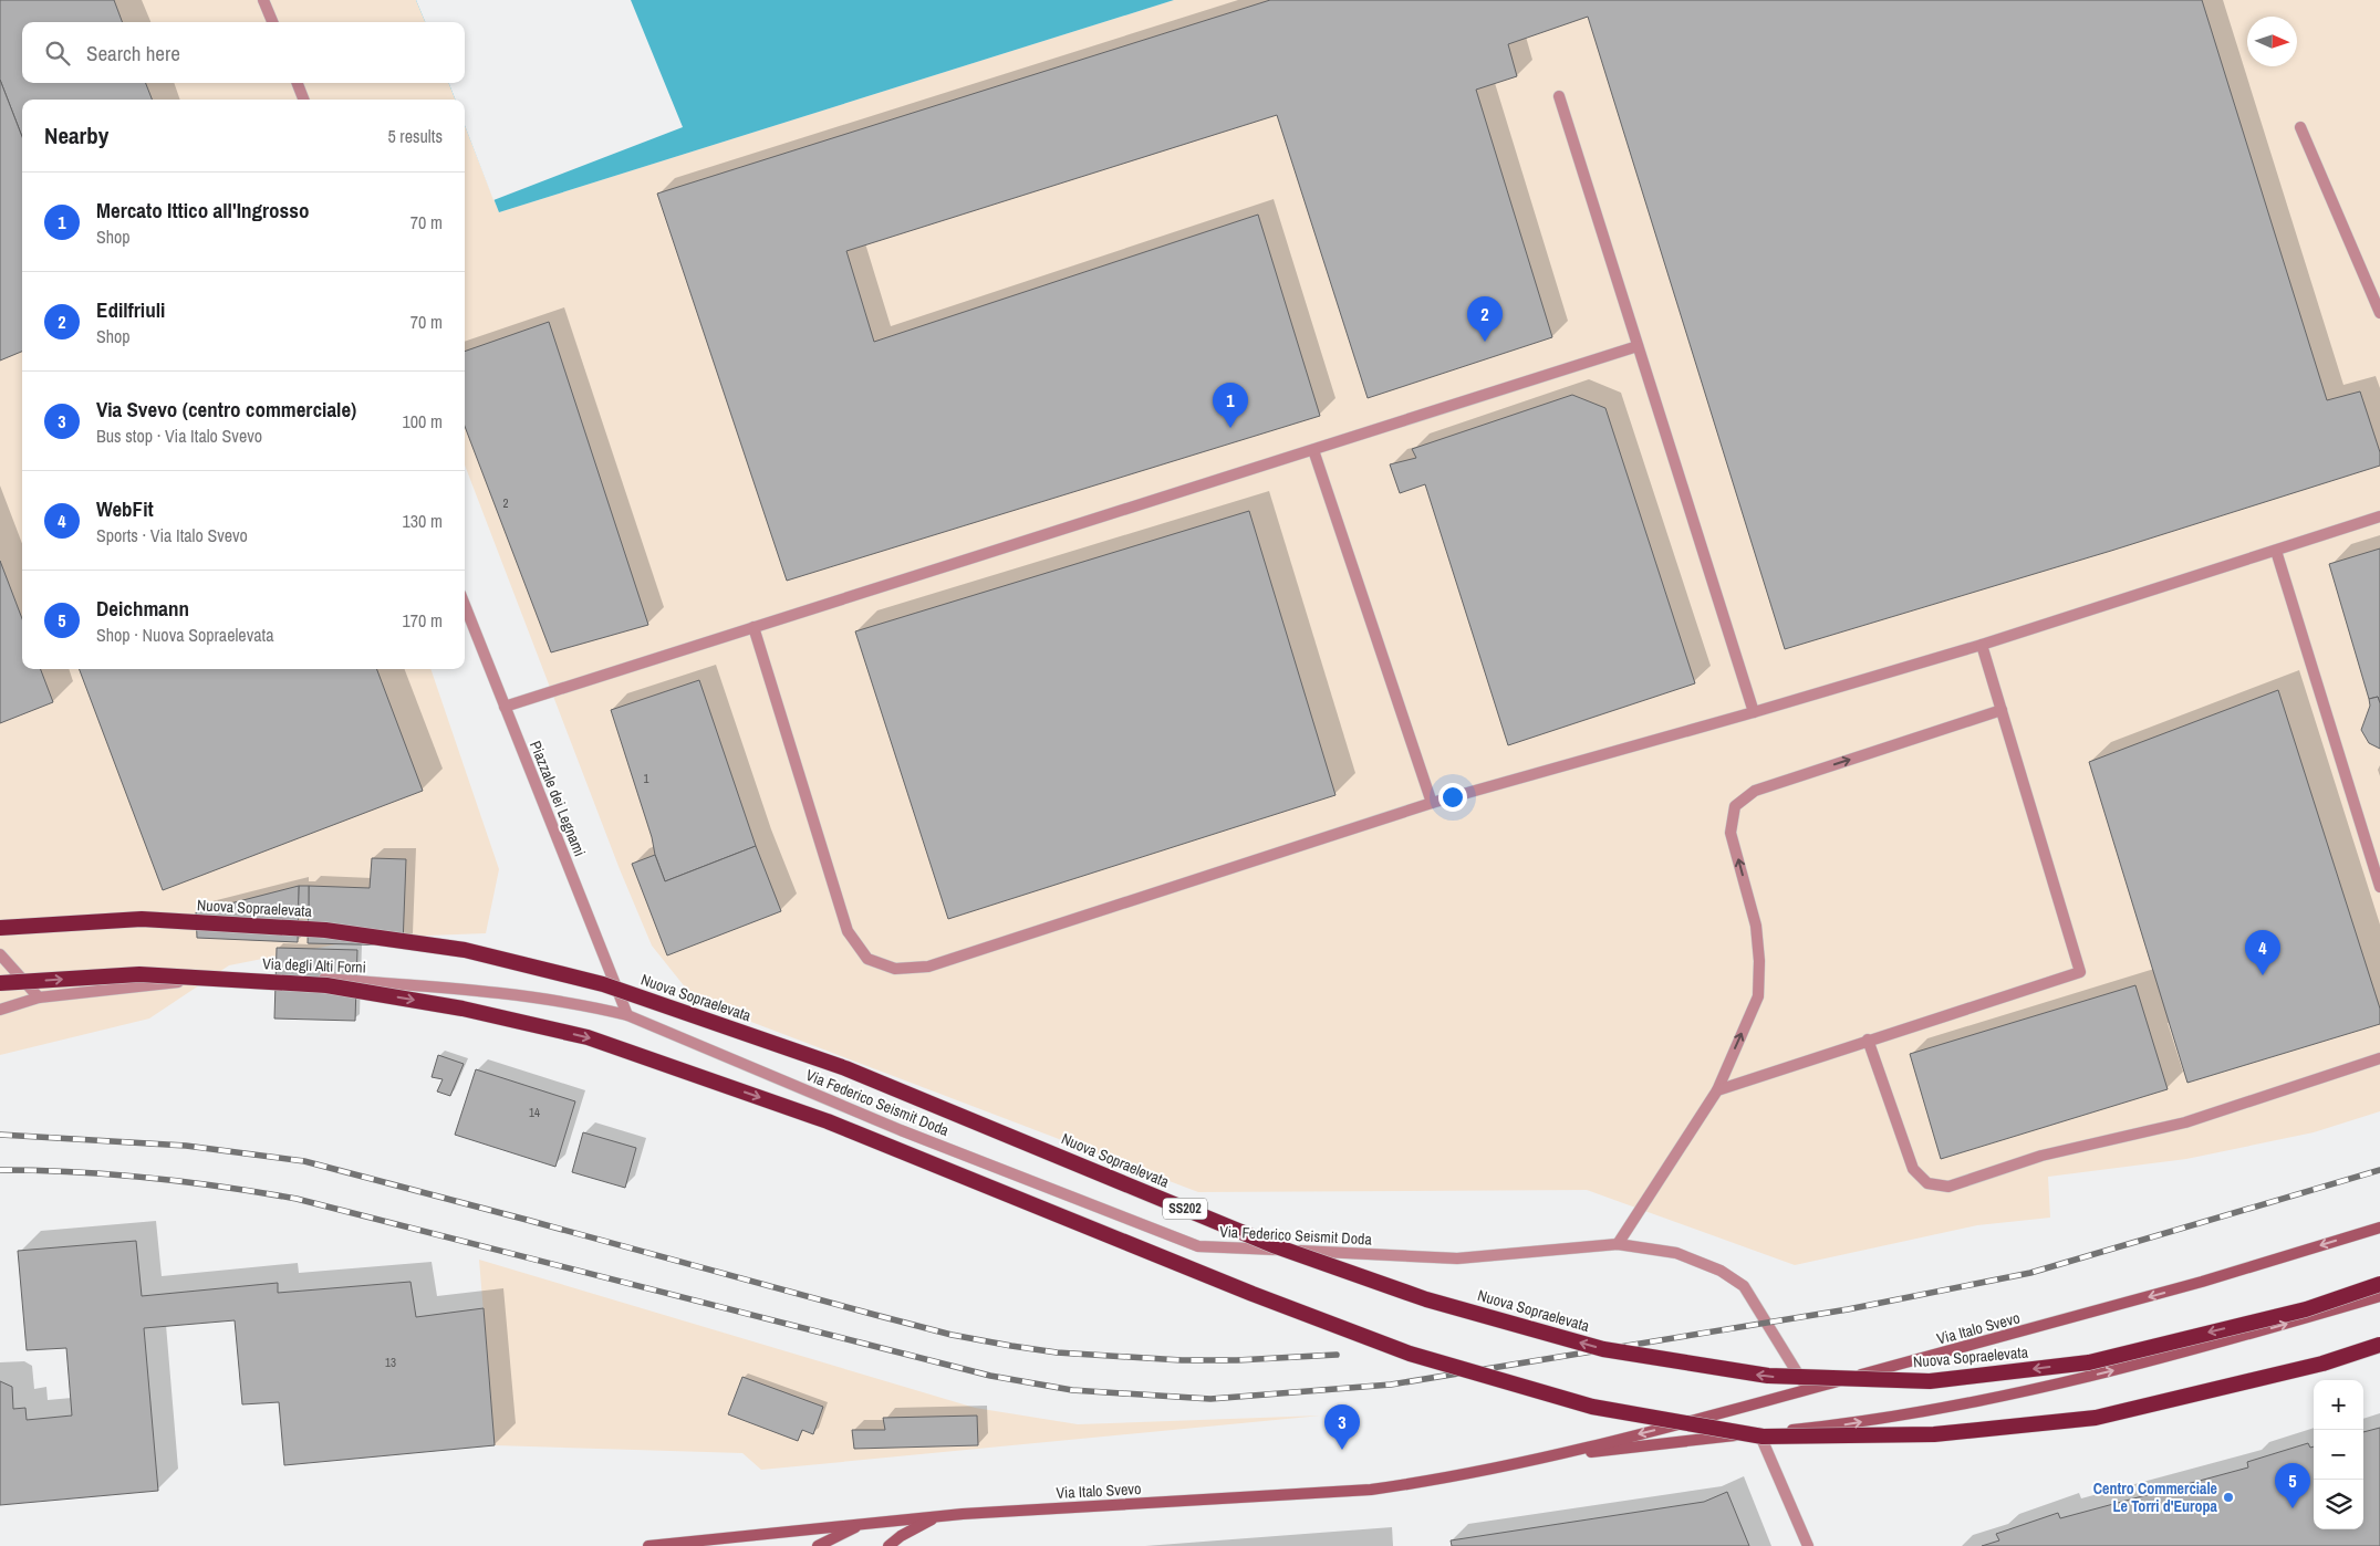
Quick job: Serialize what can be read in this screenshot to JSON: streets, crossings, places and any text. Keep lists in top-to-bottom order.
{
  "streets": {
    "highway": ["Nuova Sopraelevata", "SS202"],
    "main road": ["Via Italo Svevo"],
    "street": ["Piazzale dei Legnami", "Via degli Alti Forni", "Via Federico Seismit Doda"]
  },
  "crossings": [
    ["Piazzale dei Legnami", "Via degli Alti Forni"],
    ["Piazzale dei Legnami", "Via Federico Seismit Doda"],
    ["Via degli Alti Forni", "Via Federico Seismit Doda"],
    ["Via Federico Seismit Doda", "Via Italo Svevo"]
  ],
  "places": ["Centro Commerciale Le Torri d'Europa"],
  "house_numbers": [
    "2",
    "1",
    "14",
    "13"
  ],
  "north": "right",
  "page": {
    "search": "Search here",
    "heading": ["Nearby", "5 results"],
    "list": [
      {
        "mark": "1",
        "name": "Mercato Ittico all'Ingrosso",
        "note": "Shop",
        "value": "70 m"
      },
      {
        "mark": "2",
        "name": "Edilfriuli",
        "note": "Shop",
        "value": "70 m"
      },
      {
        "mark": "3",
        "name": "Via Svevo (centro commerciale)",
        "note": "Bus stop · Via Italo Svevo",
        "value": "100 m"
      },
      {
        "mark": "4",
        "name": "WebFit",
        "note": "Sports · Via Italo Svevo",
        "value": "130 m"
      },
      {
        "mark": "5",
        "name": "Deichmann",
        "note": "Shop · Nuova Sopraelevata",
        "value": "170 m"
      }
    ],
    "pins": [
      "2",
      "1",
      "4",
      "3",
      "5"
    ],
    "map_buttons": ["+", "−"]
  }
}
